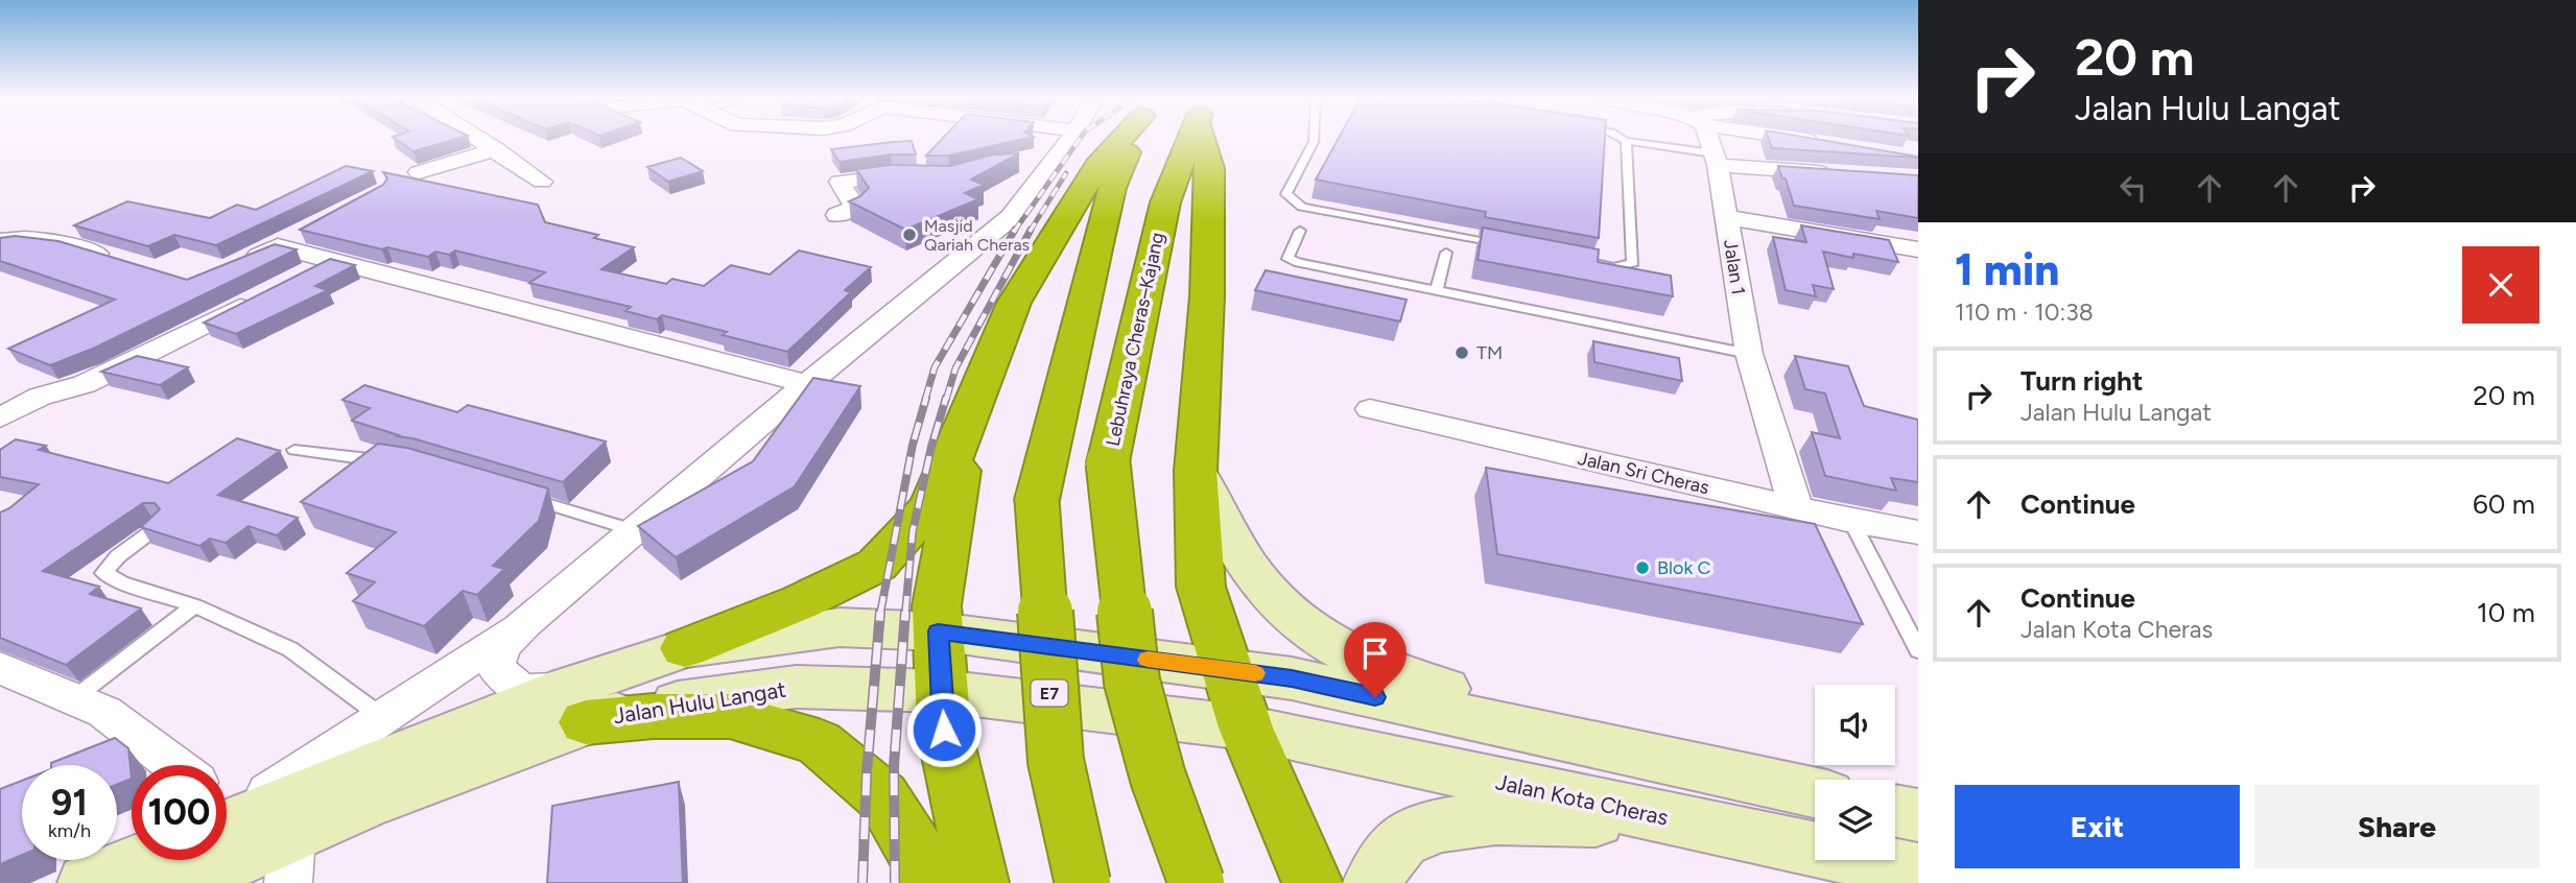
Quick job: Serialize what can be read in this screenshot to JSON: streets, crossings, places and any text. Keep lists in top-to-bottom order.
{
  "streets": {
    "highway": ["Lebuhraya Cheras–Kajang", "E7"],
    "main road": ["Jalan Hulu Langat", "Jalan Kota Cheras"],
    "street": ["Jalan 1", "Jalan Sri Cheras"]
  },
  "crossings": [
    ["Jalan 1", "Jalan Sri Cheras"],
    ["Jalan Hulu Langat", "Jalan Kota Cheras"]
  ],
  "places": ["Masjid Qariah Cheras", "TM", "Blok C"],
  "page": {
    "turn": ["20 m", "Jalan Hulu Langat"],
    "heading": ["1 min", "110 m · 10:38"],
    "list": [
      {
        "name": "Turn right",
        "note": "Jalan Hulu Langat",
        "value": "20 m"
      },
      {
        "name": "Continue",
        "value": "60 m"
      },
      {
        "name": "Continue",
        "note": "Jalan Kota Cheras",
        "value": "10 m"
      }
    ],
    "speed": "91 km/h",
    "limit": "100",
    "buttons": ["Exit", "Share"]
  }
}
